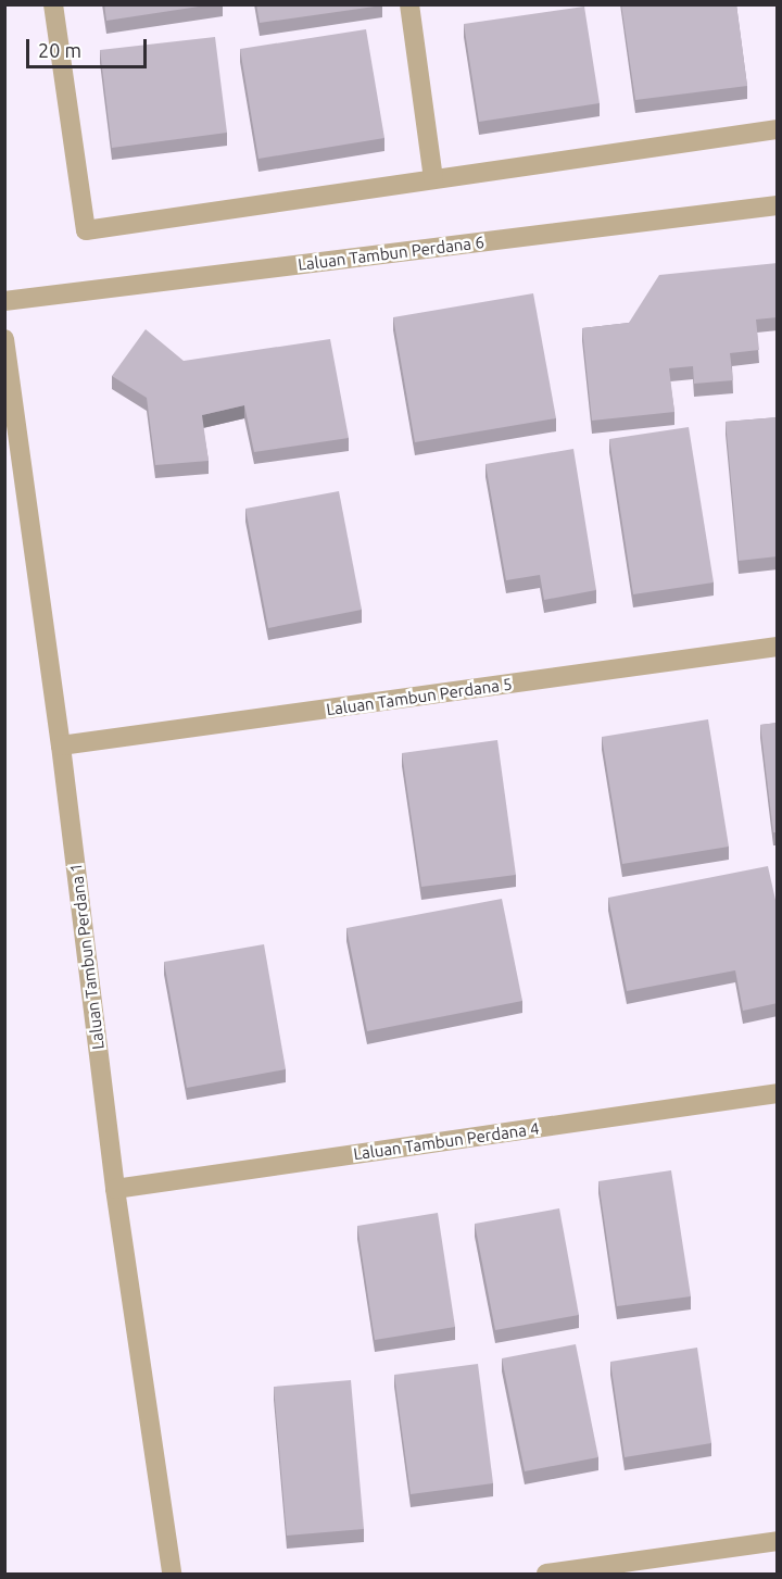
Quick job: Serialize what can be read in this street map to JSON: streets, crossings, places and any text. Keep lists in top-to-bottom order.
{
  "streets": {
    "street": [
      "Laluan Tambun Perdana 6",
      "Laluan Tambun Perdana 5",
      "Laluan Tambun Perdana 1",
      "Laluan Tambun Perdana 4"
    ]
  },
  "crossings": [
    ["Laluan Tambun Perdana 5", "Laluan Tambun Perdana 1"],
    ["Laluan Tambun Perdana 1", "Laluan Tambun Perdana 4"]
  ],
  "scale_bar": "20 m"
}
